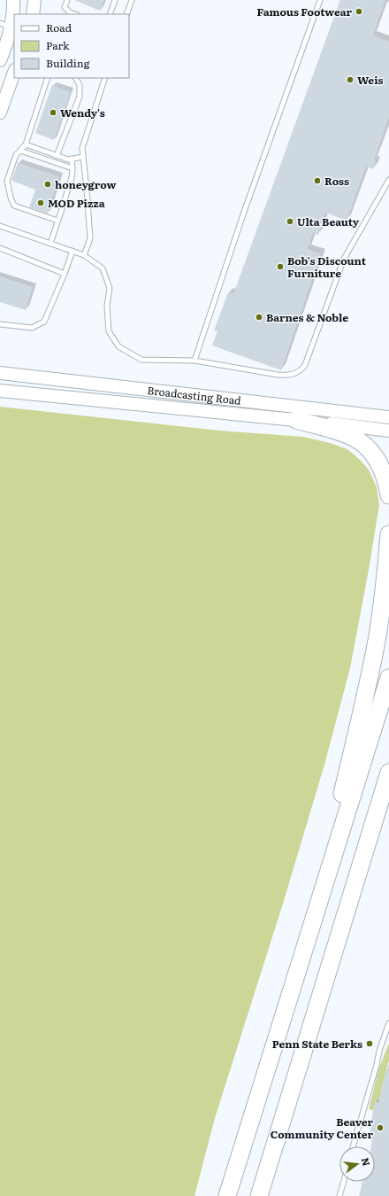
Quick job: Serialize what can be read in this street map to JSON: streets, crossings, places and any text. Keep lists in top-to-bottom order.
{
  "streets": {
    "main road": ["Broadcasting Road"]
  },
  "places": [
    "Famous Footwear",
    "Weis",
    "Wendy's",
    "Ross",
    "honeygrow",
    "MOD Pizza",
    "Ulta Beauty",
    "Bob's Discount Furniture",
    "Barnes & Noble",
    "Penn State Berks",
    "Beaver Community Center"
  ],
  "legend": ["Road", "Park", "Building"],
  "north": "right"
}
